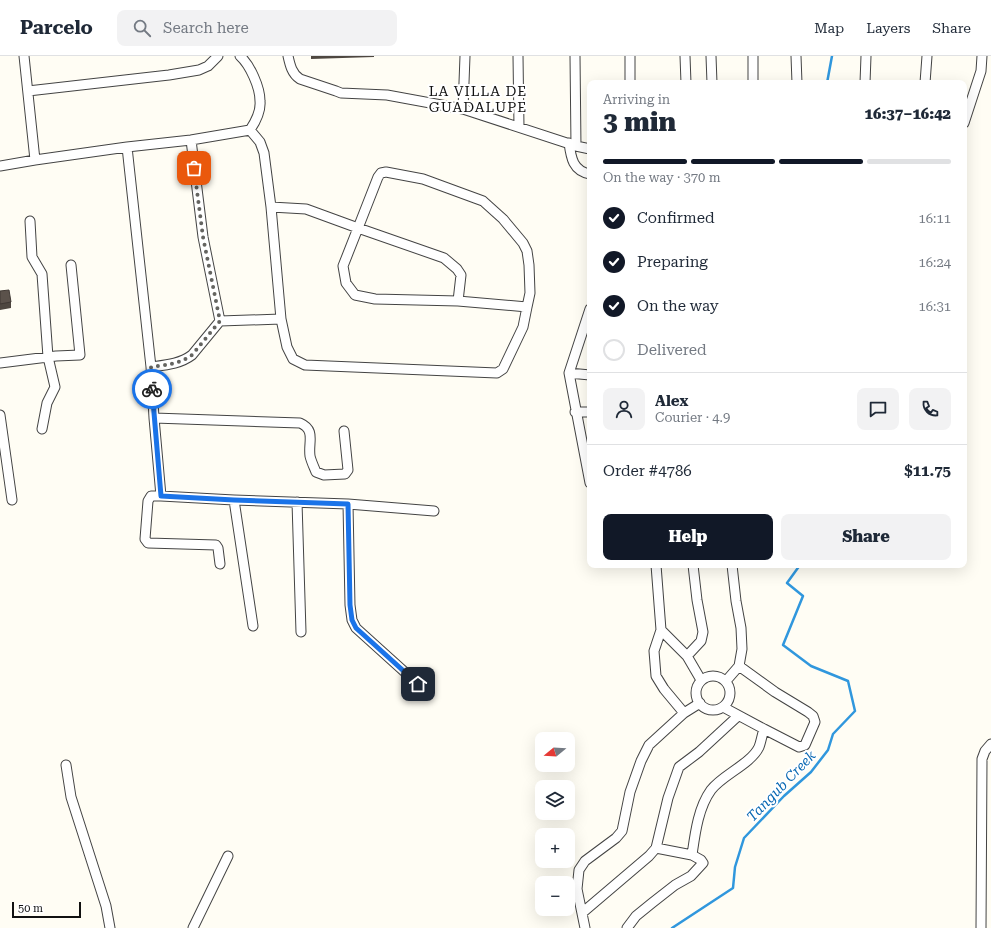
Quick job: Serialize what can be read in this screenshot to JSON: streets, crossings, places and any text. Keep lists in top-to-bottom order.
{
  "districts": ["LA VILLA DE GUADALUPE"],
  "water": ["Tangub Creek"],
  "scale_bar": "50 m",
  "north": "left",
  "page": {
    "header": "Parcelo",
    "search": "Search here",
    "nav": ["Map", "Layers", "Share"],
    "heading": ["3 min", "Arriving in", "16:37–16:42"],
    "panel": [
      "Alex",
      "Courier · 4.9",
      "Order #4786",
      "$11.75"
    ],
    "bar": "On the way · 370 m",
    "list": [
      ["Confirmed", "16:11"],
      ["Preparing", "16:24"],
      ["On the way", "16:31"],
      "Delivered"
    ],
    "buttons": ["Help", "Share"],
    "map_buttons": ["+", "−"],
    "scale": "50 m"
  }
}
